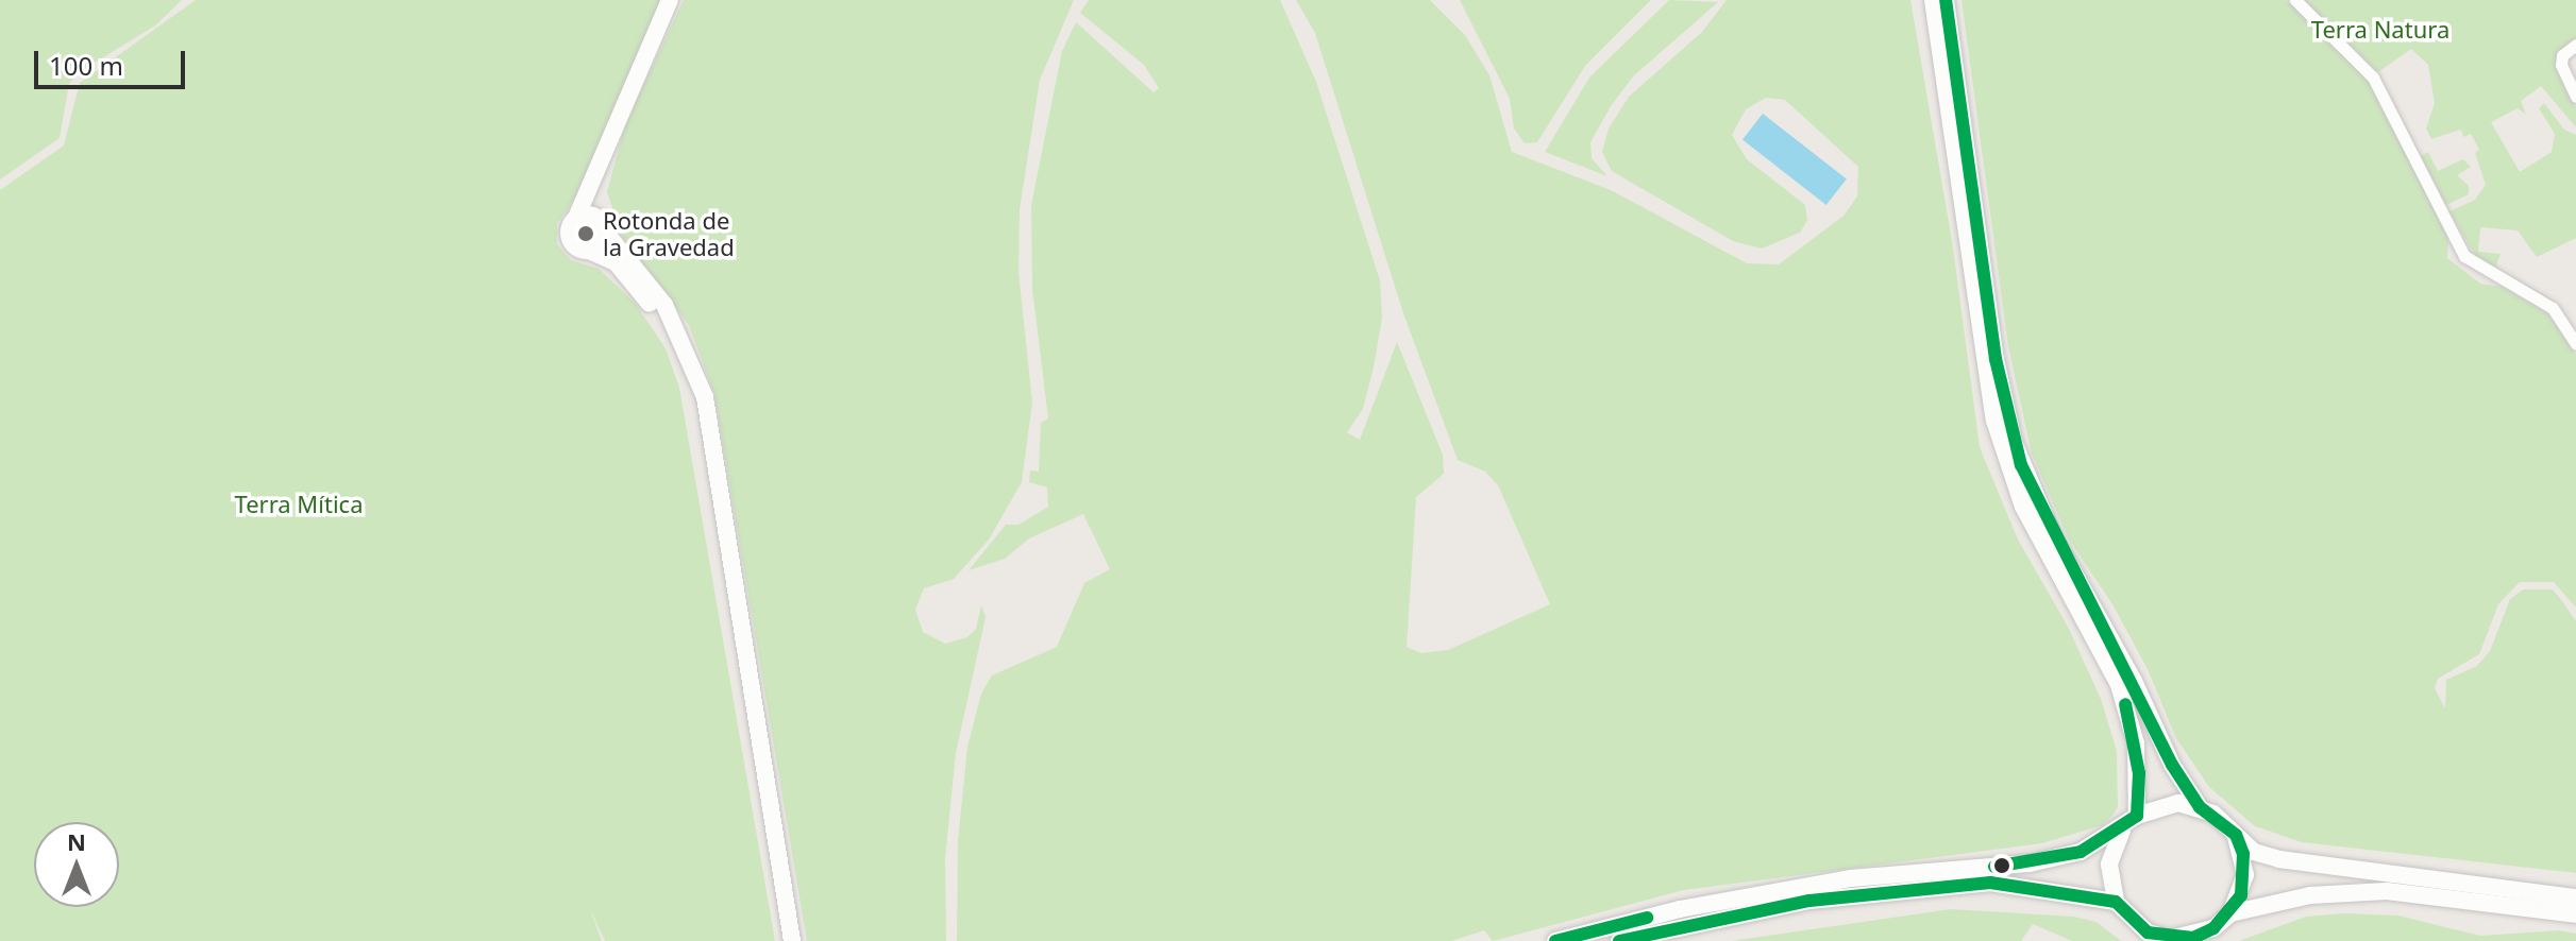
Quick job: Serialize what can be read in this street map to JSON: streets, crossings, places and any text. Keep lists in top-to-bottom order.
{
  "parks": ["Terra Natura", "Terra Mítica"],
  "places": ["Rotonda de la Gravedad"],
  "scale_bar": "100 m",
  "north": "top"
}
